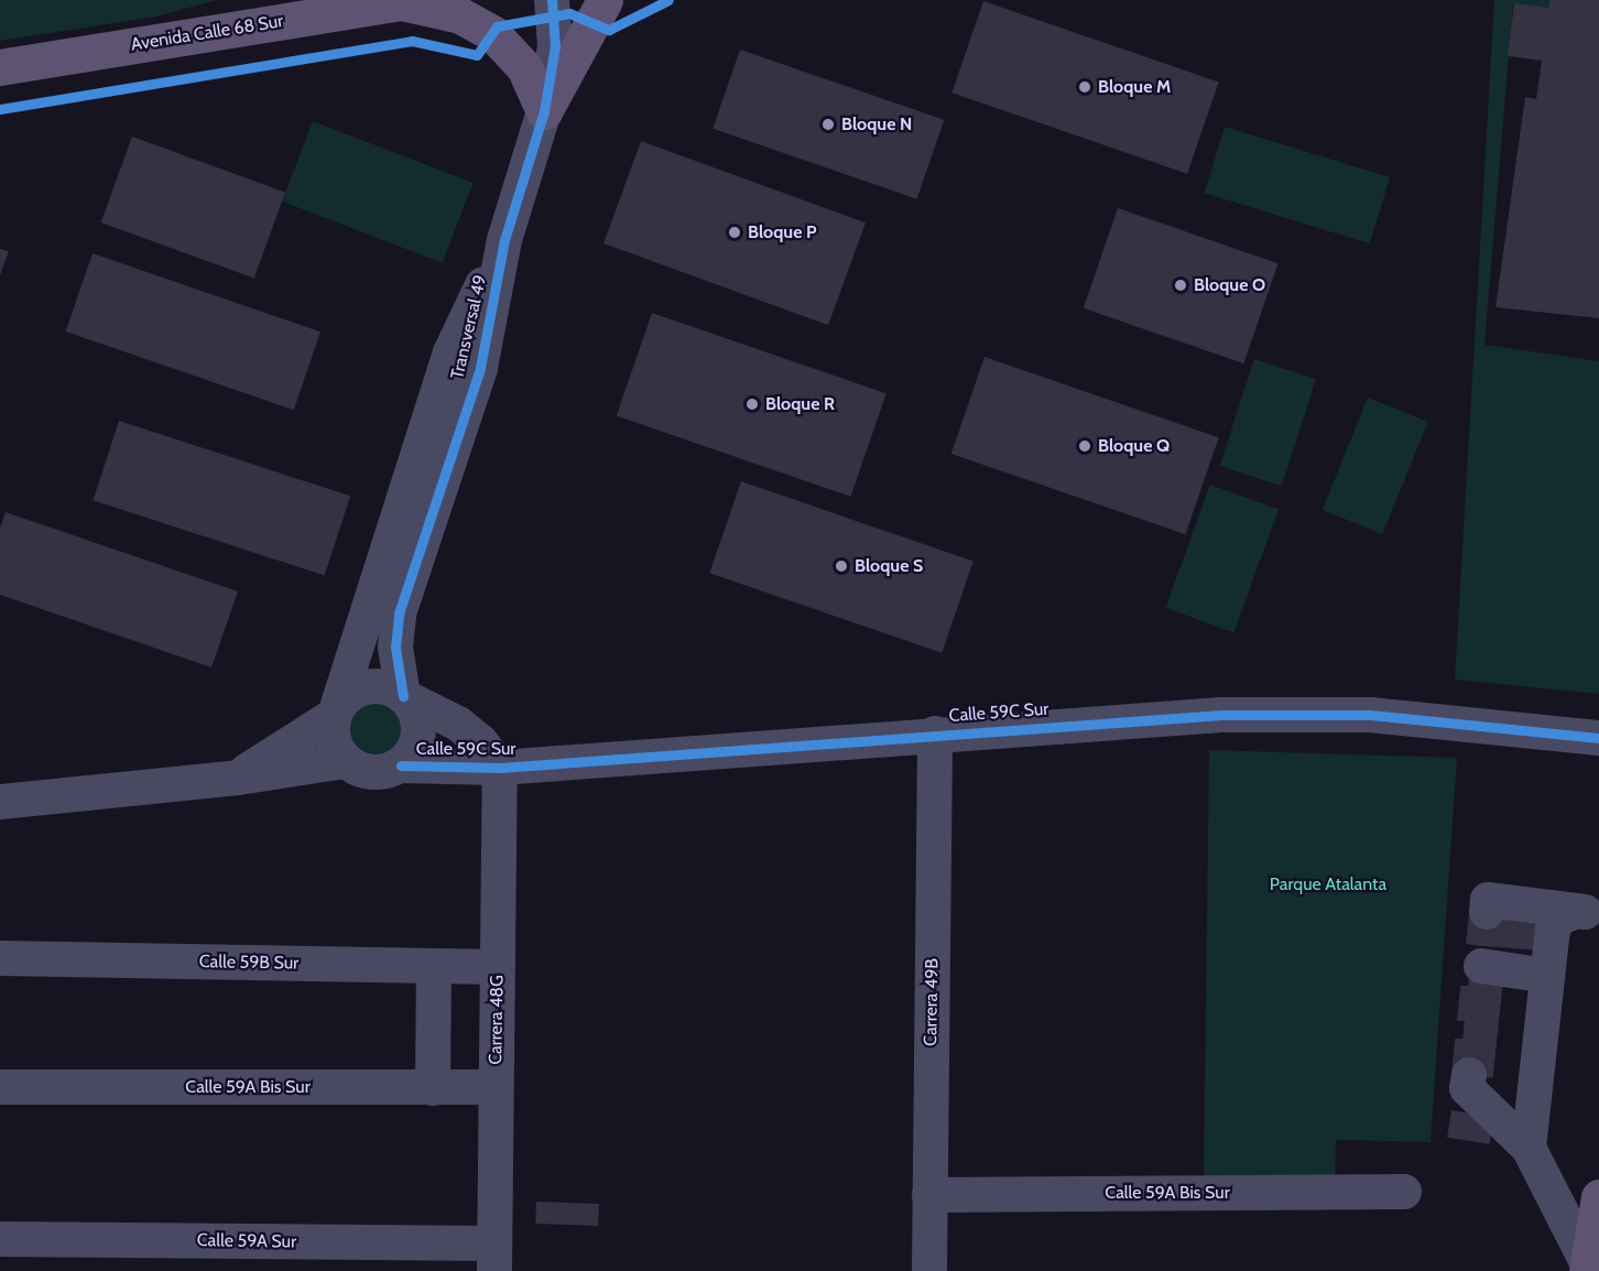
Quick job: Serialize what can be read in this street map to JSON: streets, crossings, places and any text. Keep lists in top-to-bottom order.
{
  "streets": {
    "main road": ["Avenida Calle 68 Sur"],
    "street": [
      "Transversal 49",
      "Calle 59C Sur",
      "Calle 59B Sur",
      "Carrera 49B",
      "Carrera 48G",
      "Calle 59A Bis Sur",
      "Calle 59A Sur"
    ]
  },
  "crossings": [
    ["Transversal 49", "Calle 59C Sur"],
    ["Calle 59C Sur", "Carrera 49B"],
    ["Calle 59C Sur", "Carrera 48G"],
    ["Calle 59B Sur", "Carrera 48G"],
    ["Carrera 49B", "Calle 59A Bis Sur"],
    ["Carrera 48G", "Calle 59A Bis Sur"],
    ["Carrera 48G", "Calle 59A Sur"]
  ],
  "parks": ["Parque Atalanta"],
  "places": [
    "Bloque M",
    "Bloque N",
    "Bloque P",
    "Bloque O",
    "Bloque R",
    "Bloque Q",
    "Bloque S"
  ]
}
